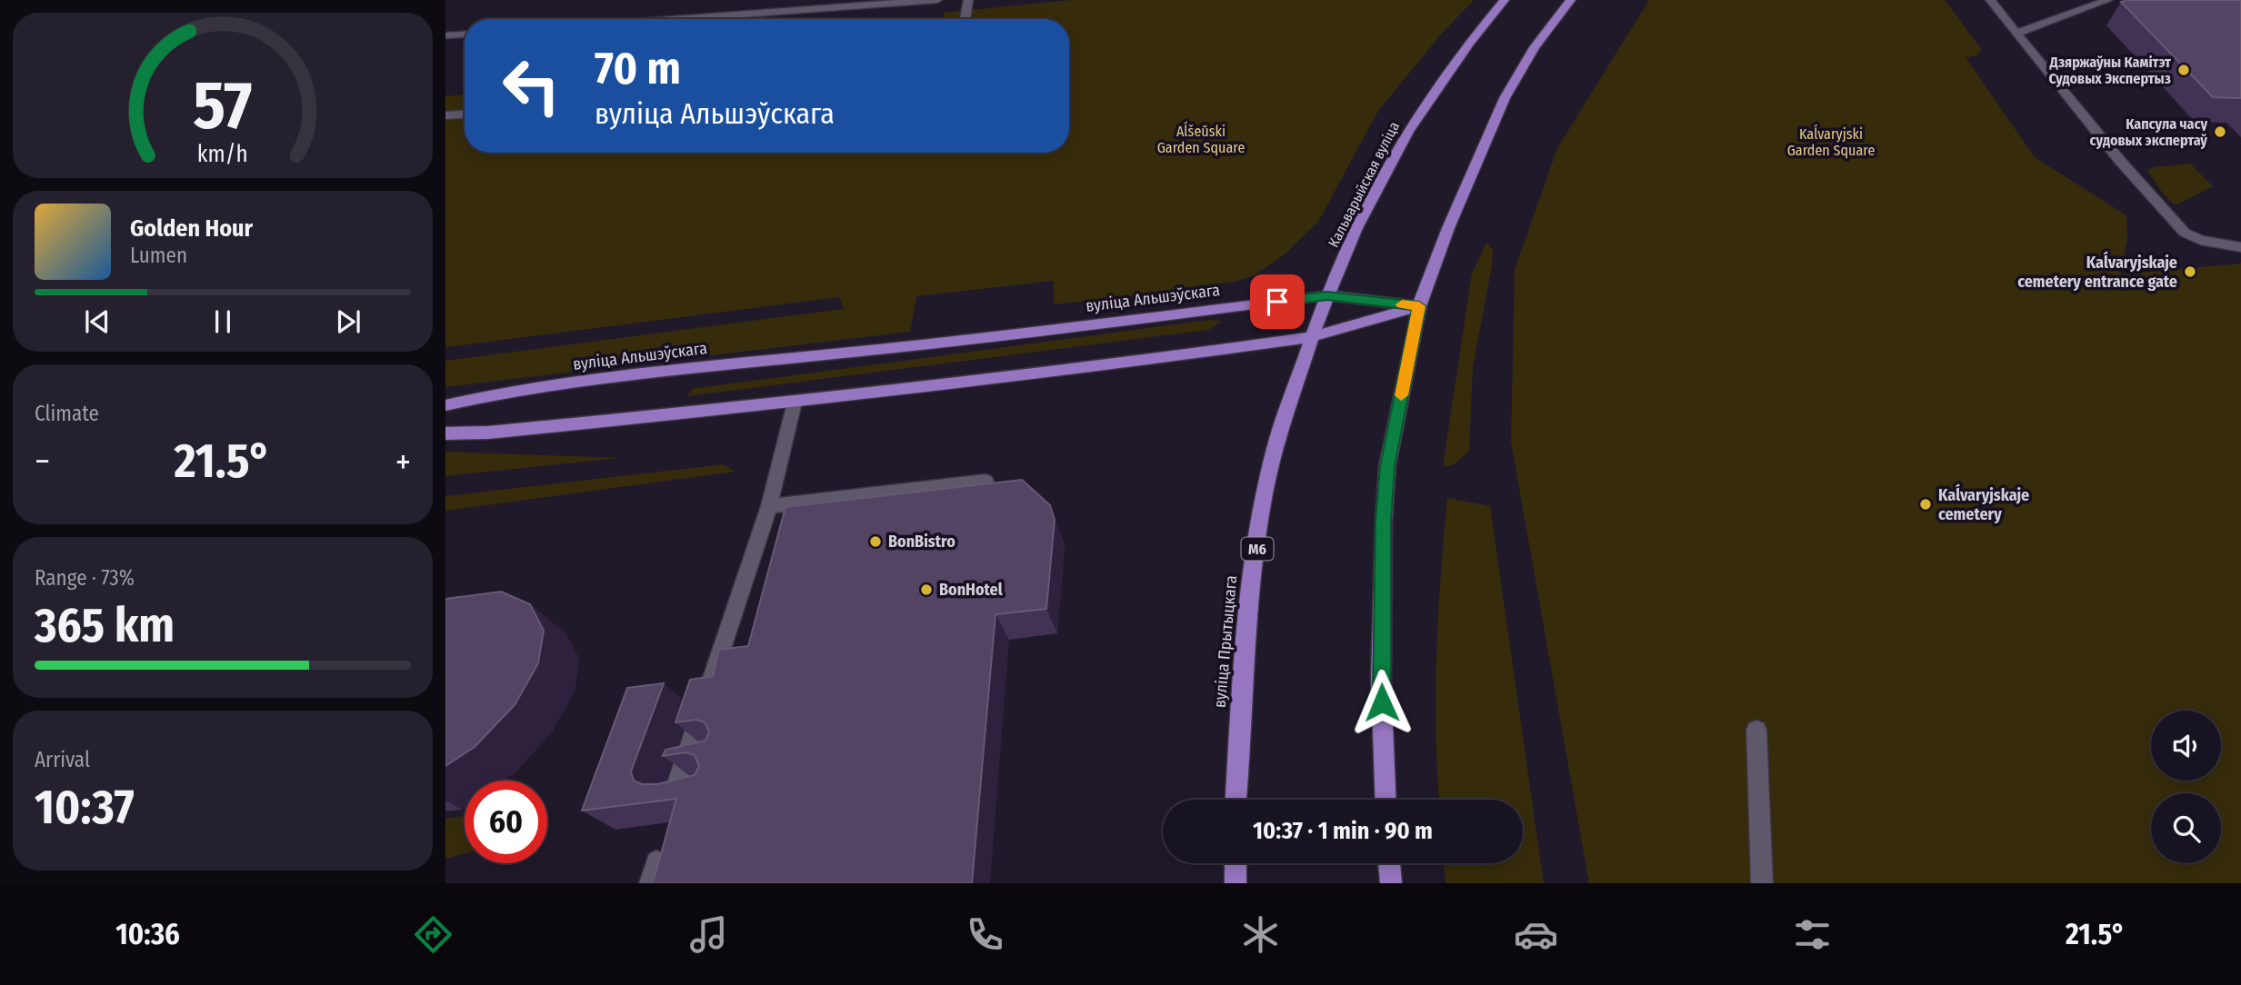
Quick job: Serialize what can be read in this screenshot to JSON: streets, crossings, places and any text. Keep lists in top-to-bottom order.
{
  "streets": {
    "main road": [
      "Кальварыйская вуліца",
      "вуліца Альшэўскага",
      "М6",
      "вуліца Прытыцкага"
    ]
  },
  "crossings": [
    ["Кальварыйская вуліца", "вуліца Альшэўскага"],
    ["Кальварыйская вуліца", "вуліца Прытыцкага"],
    ["вуліца Альшэўскага", "вуліца Прытыцкага"]
  ],
  "parks": ["Aĺšeŭski Garden Square", "Kaĺvaryjski Garden Square"],
  "places": [
    "Дзяржаўны Камітэт Судовых Экспертыз",
    "Капсула часу судовых экспертаў",
    "Kaĺvaryjskaje cemetery entrance gate",
    "Kaĺvaryjskaje cemetery",
    "BonBistro",
    "BonHotel"
  ],
  "page": {
    "turn": ["70 m", "вуліца Альшэўскага"],
    "song": ["Golden Hour", "Lumen"],
    "tile": [
      "Climate",
      ["Range · 73%", "365 km"],
      ["Arrival", "10:37"]
    ],
    "heat": ["−", "21.5°", "+"],
    "limit": "60",
    "trip": "10:37 · 1 min · 90 m",
    "tabs": ["10:36", "21.5°"],
    "gauge": ["57", "km/h"]
  }
}
